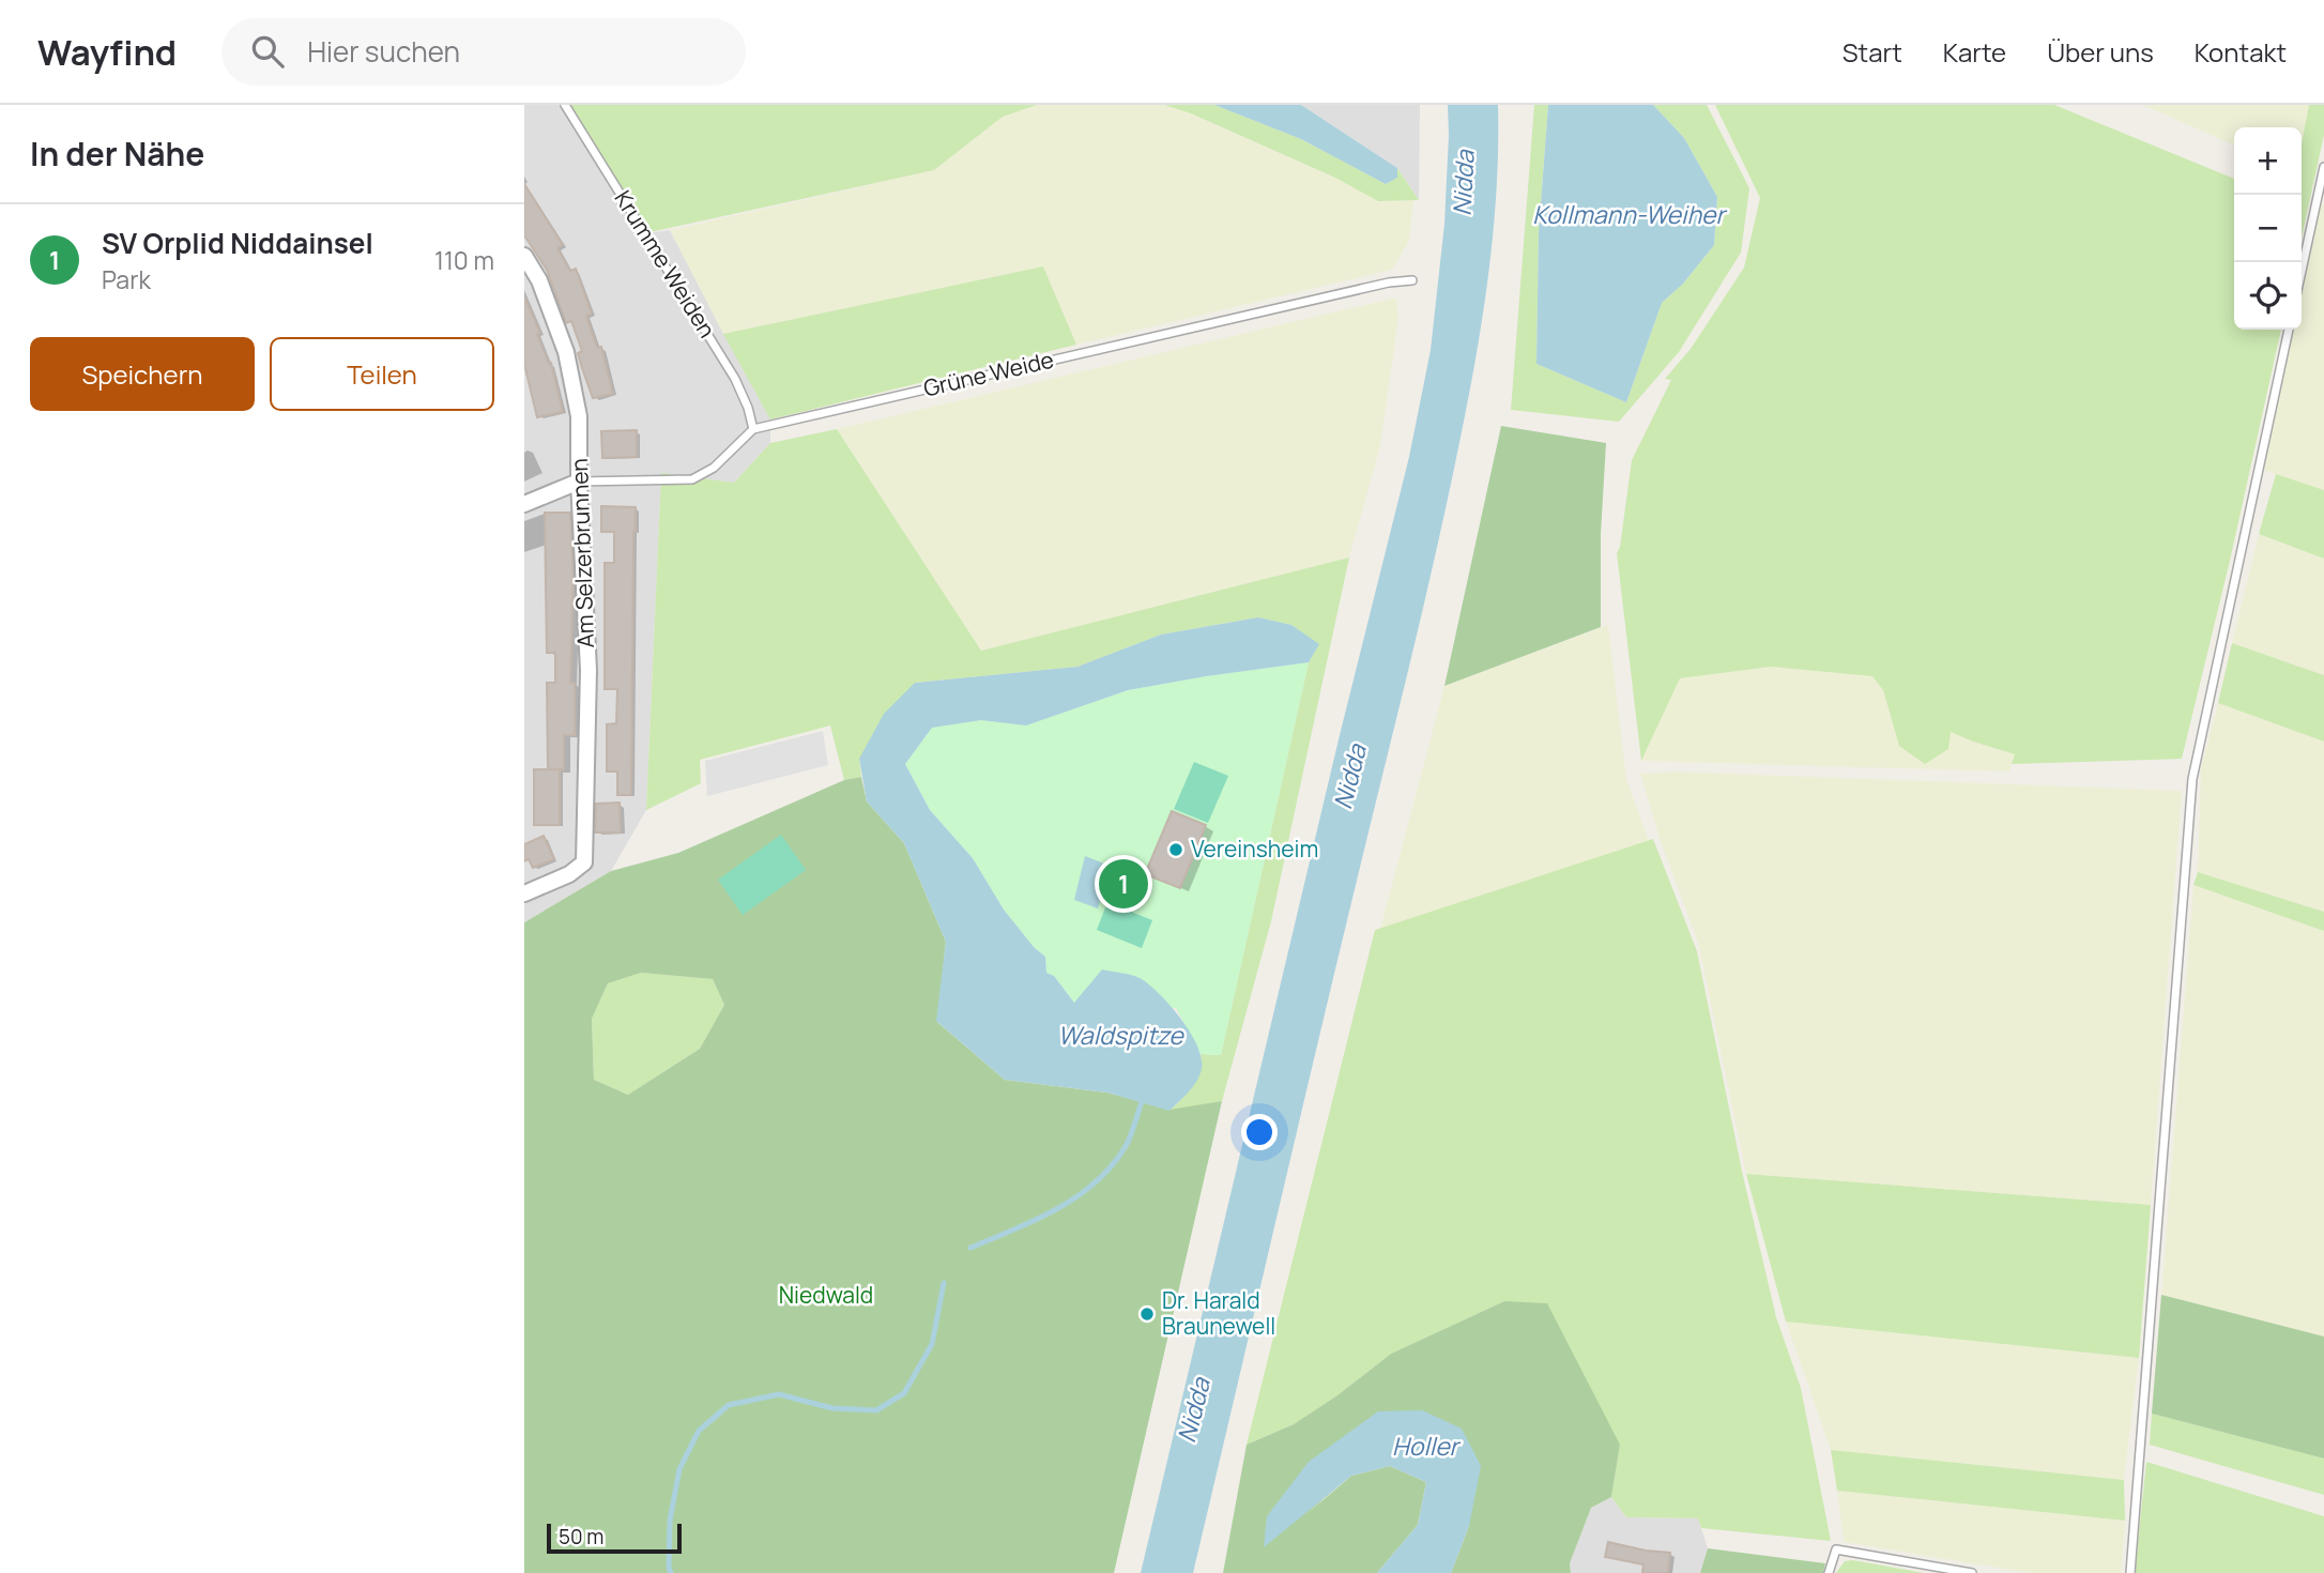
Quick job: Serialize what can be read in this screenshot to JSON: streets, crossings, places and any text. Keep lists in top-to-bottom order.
{
  "streets": {
    "street": ["Am Selzerbrunnen"],
    "lane": ["Krumme Weiden", "Grüne Weide"]
  },
  "crossings": [
    ["Krumme Weiden", "Grüne Weide"]
  ],
  "water": [
    "Nidda",
    "Kollmann-Weiher",
    "Waldspitze",
    "Holler"
  ],
  "parks": ["Niedwald"],
  "places": ["Vereinsheim", "Dr. Harald Braunewell"],
  "scale_bar": "50 m",
  "page": {
    "header": "Wayfind",
    "search": "Hier suchen",
    "nav": [
      "Start",
      "Karte",
      "Über uns",
      "Kontakt"
    ],
    "heading": "In der Nähe",
    "map_buttons": ["+", "−"],
    "list": [
      {
        "mark": "1",
        "name": "SV Orplid Niddainsel",
        "note": "Park",
        "value": "110 m"
      }
    ],
    "buttons": ["Speichern", "Teilen"],
    "pins": "1",
    "scale": "50 m"
  }
}
